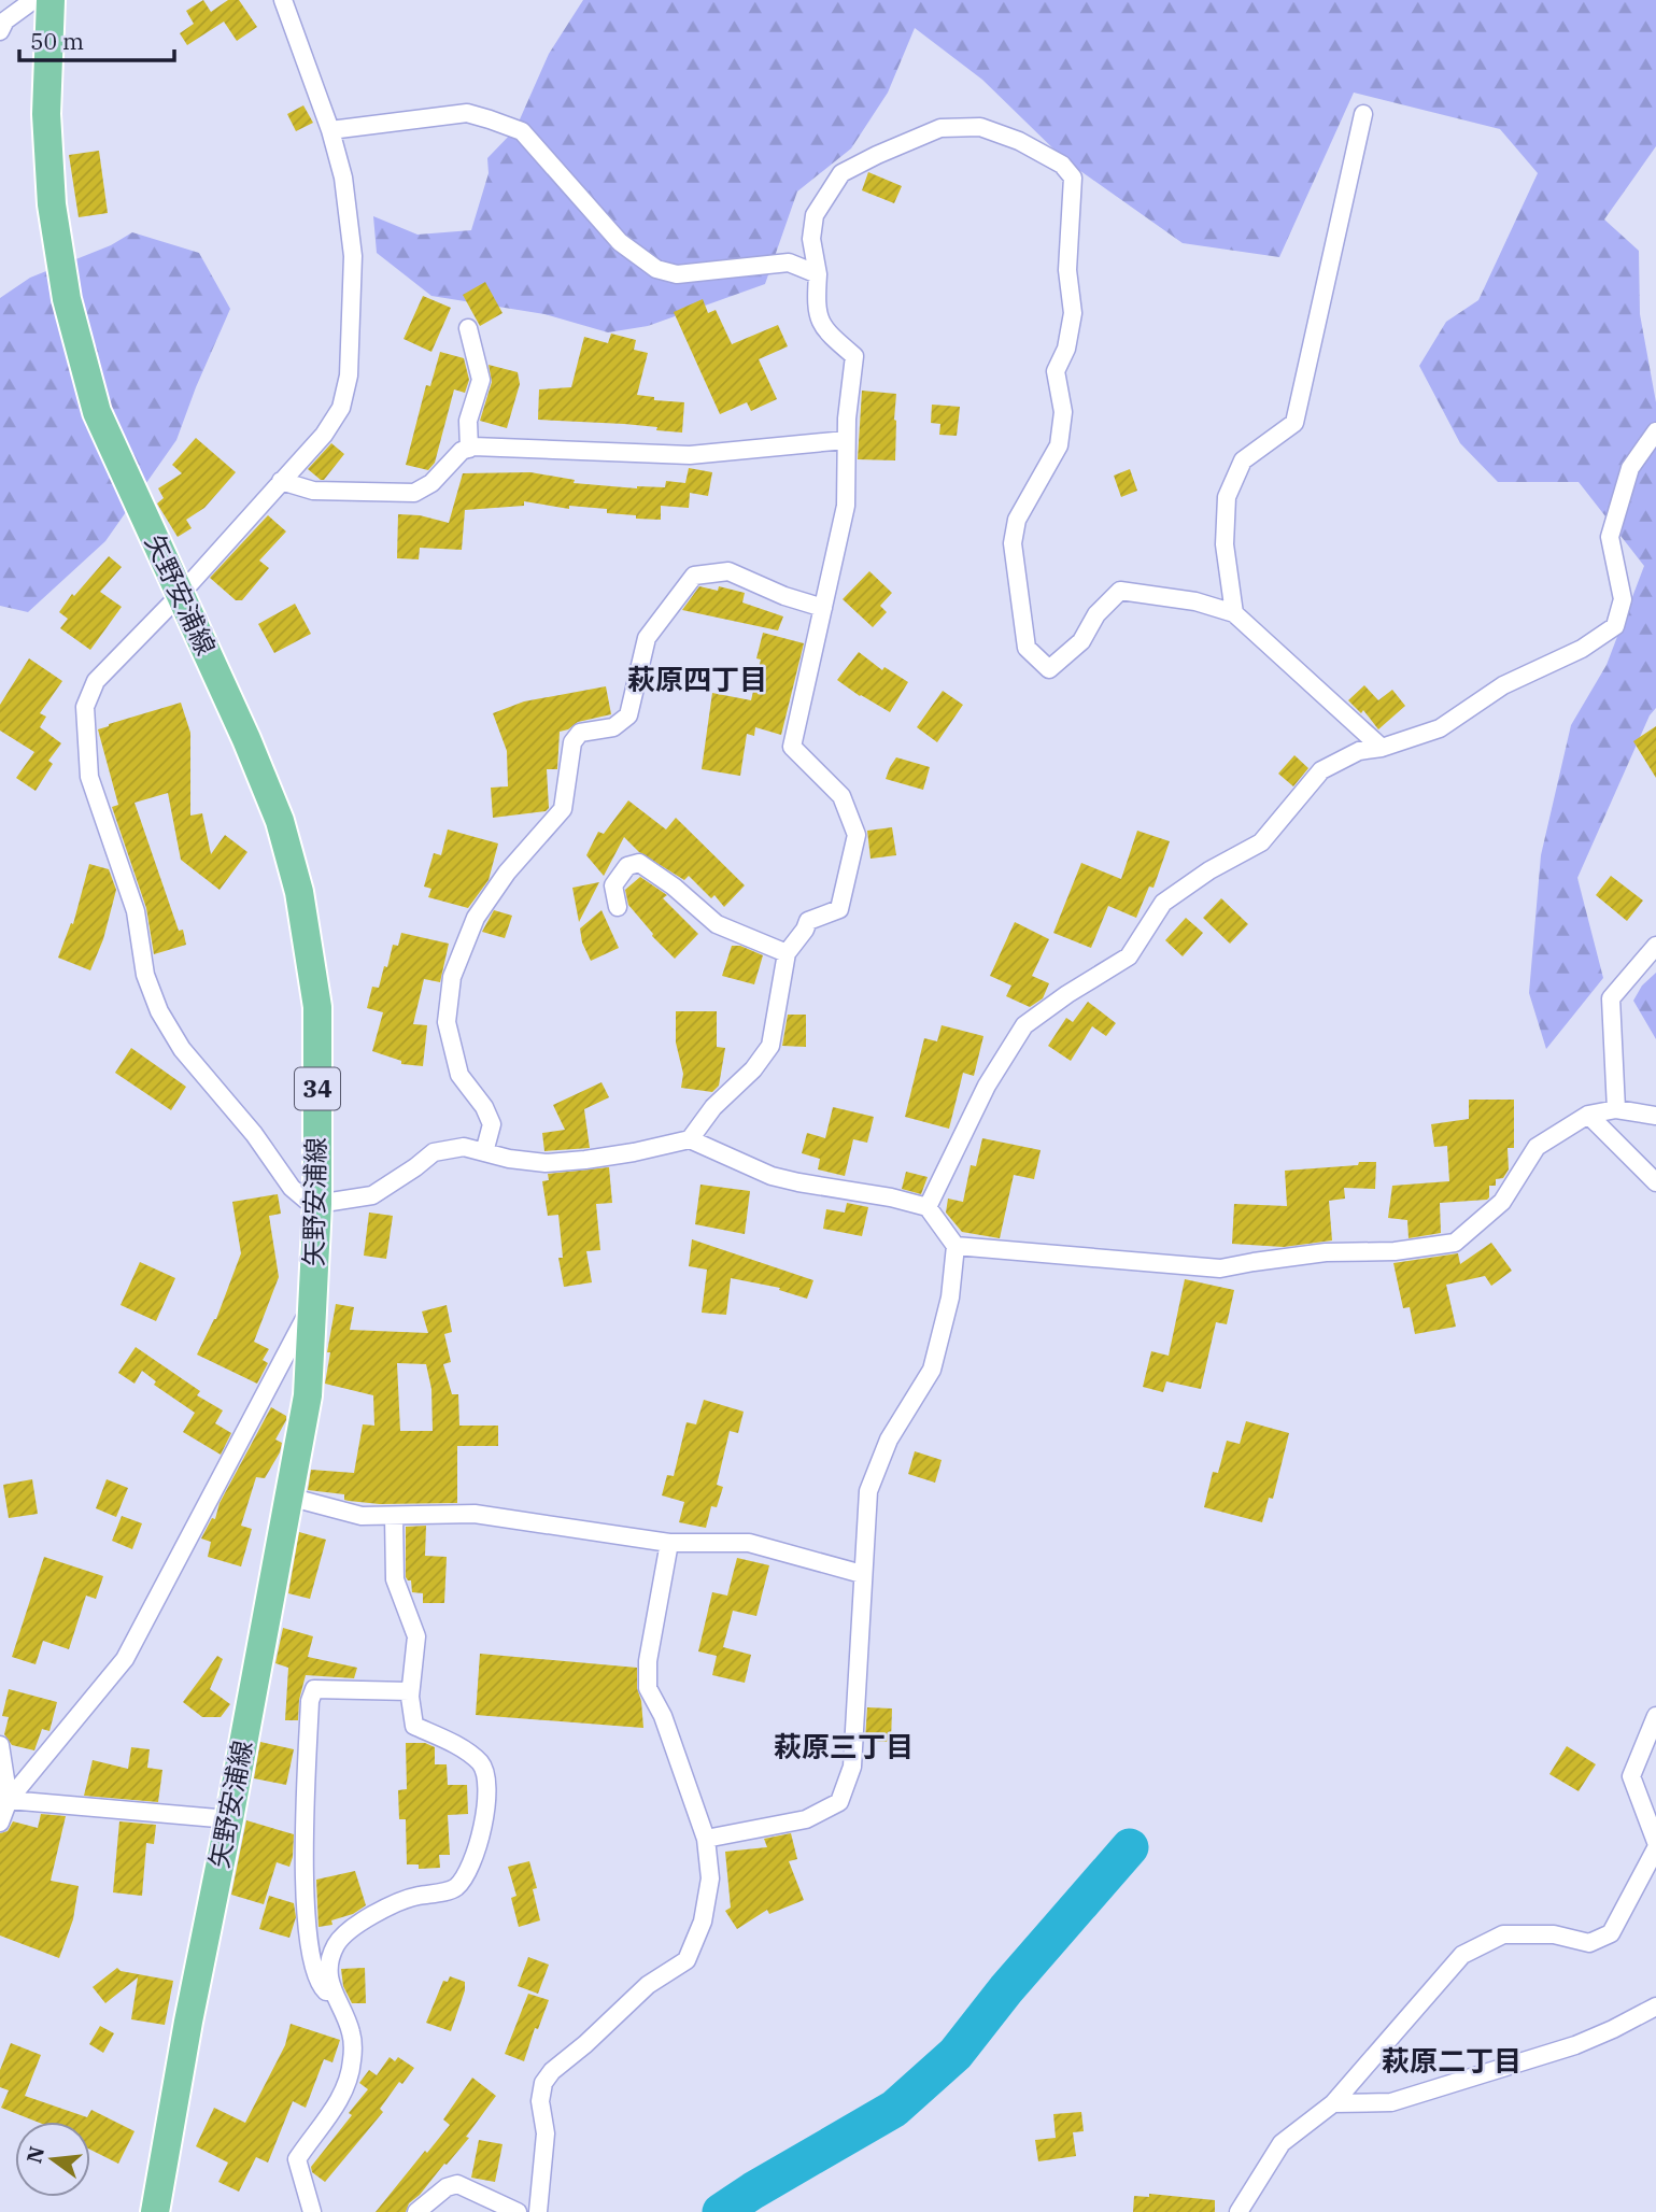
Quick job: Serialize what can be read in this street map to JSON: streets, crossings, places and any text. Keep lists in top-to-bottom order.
{
  "streets": {
    "main road": ["矢野安浦線", "34"]
  },
  "districts": ["萩原四丁目", "萩原三丁目", "萩原二丁目"],
  "scale_bar": "50 m",
  "north": "left"
}
